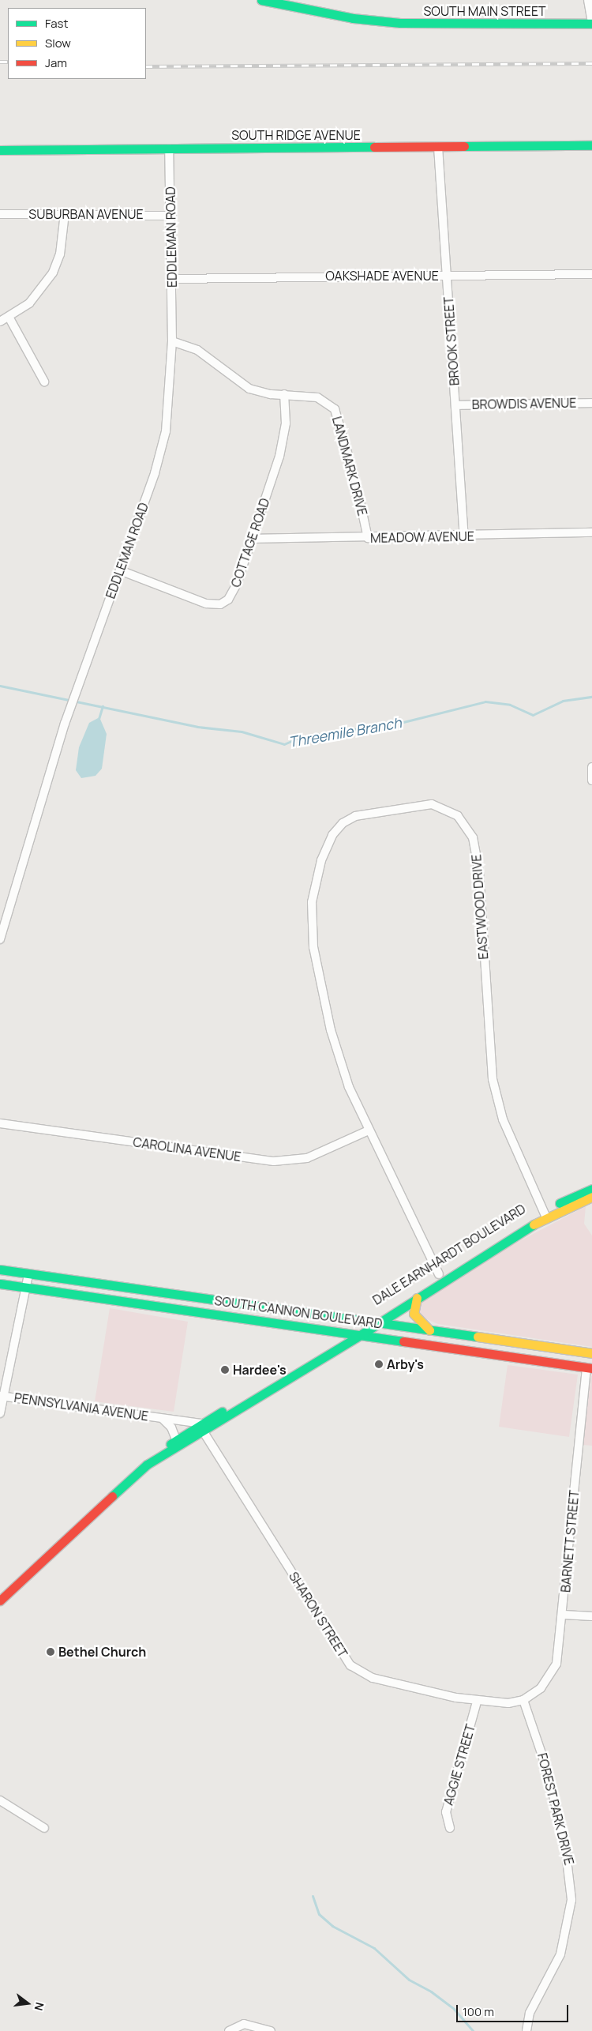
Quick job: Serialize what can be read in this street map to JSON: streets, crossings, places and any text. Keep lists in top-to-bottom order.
{
  "streets": {
    "main road": [
      "SOUTH MAIN STREET",
      "SOUTH RIDGE AVENUE",
      "DALE EARNHARDT BOULEVARD",
      "SOUTH CANNON BOULEVARD"
    ],
    "street": [
      "SUBURBAN AVENUE",
      "EDDLEMAN ROAD",
      "OAKSHADE AVENUE",
      "BROOK STREET",
      "BROWDIS AVENUE",
      "LANDMARK DRIVE",
      "MEADOW AVENUE",
      "COTTAGE ROAD",
      "EASTWOOD DRIVE",
      "CAROLINA AVENUE",
      "PENNSYLVANIA AVENUE",
      "BARNETT STREET",
      "SHARON STREET",
      "AGGIE STREET",
      "FOREST PARK DRIVE"
    ]
  },
  "crossings": [
    ["SOUTH RIDGE AVENUE", "EDDLEMAN ROAD"],
    ["SOUTH RIDGE AVENUE", "BROOK STREET"],
    ["SUBURBAN AVENUE", "EDDLEMAN ROAD"],
    ["EDDLEMAN ROAD", "OAKSHADE AVENUE"],
    ["EDDLEMAN ROAD", "LANDMARK DRIVE"],
    ["EDDLEMAN ROAD", "COTTAGE ROAD"],
    ["OAKSHADE AVENUE", "BROOK STREET"],
    ["BROOK STREET", "BROWDIS AVENUE"],
    ["BROOK STREET", "MEADOW AVENUE"],
    ["LANDMARK DRIVE", "MEADOW AVENUE"],
    ["LANDMARK DRIVE", "COTTAGE ROAD"],
    ["MEADOW AVENUE", "COTTAGE ROAD"],
    ["EASTWOOD DRIVE", "CAROLINA AVENUE"],
    ["EASTWOOD DRIVE", "DALE EARNHARDT BOULEVARD"],
    ["DALE EARNHARDT BOULEVARD", "SOUTH CANNON BOULEVARD"],
    ["DALE EARNHARDT BOULEVARD", "PENNSYLVANIA AVENUE"],
    ["DALE EARNHARDT BOULEVARD", "SHARON STREET"],
    ["SOUTH CANNON BOULEVARD", "BARNETT STREET"],
    ["PENNSYLVANIA AVENUE", "SHARON STREET"],
    ["BARNETT STREET", "SHARON STREET"],
    ["BARNETT STREET", "FOREST PARK DRIVE"],
    ["SHARON STREET", "AGGIE STREET"],
    ["SHARON STREET", "FOREST PARK DRIVE"]
  ],
  "water": ["Threemile Branch"],
  "places": ["Arby's", "Hardee's", "Bethel Church"],
  "legend": ["Fast", "Slow", "Jam"],
  "scale_bar": "100 m",
  "north": "right"
}
